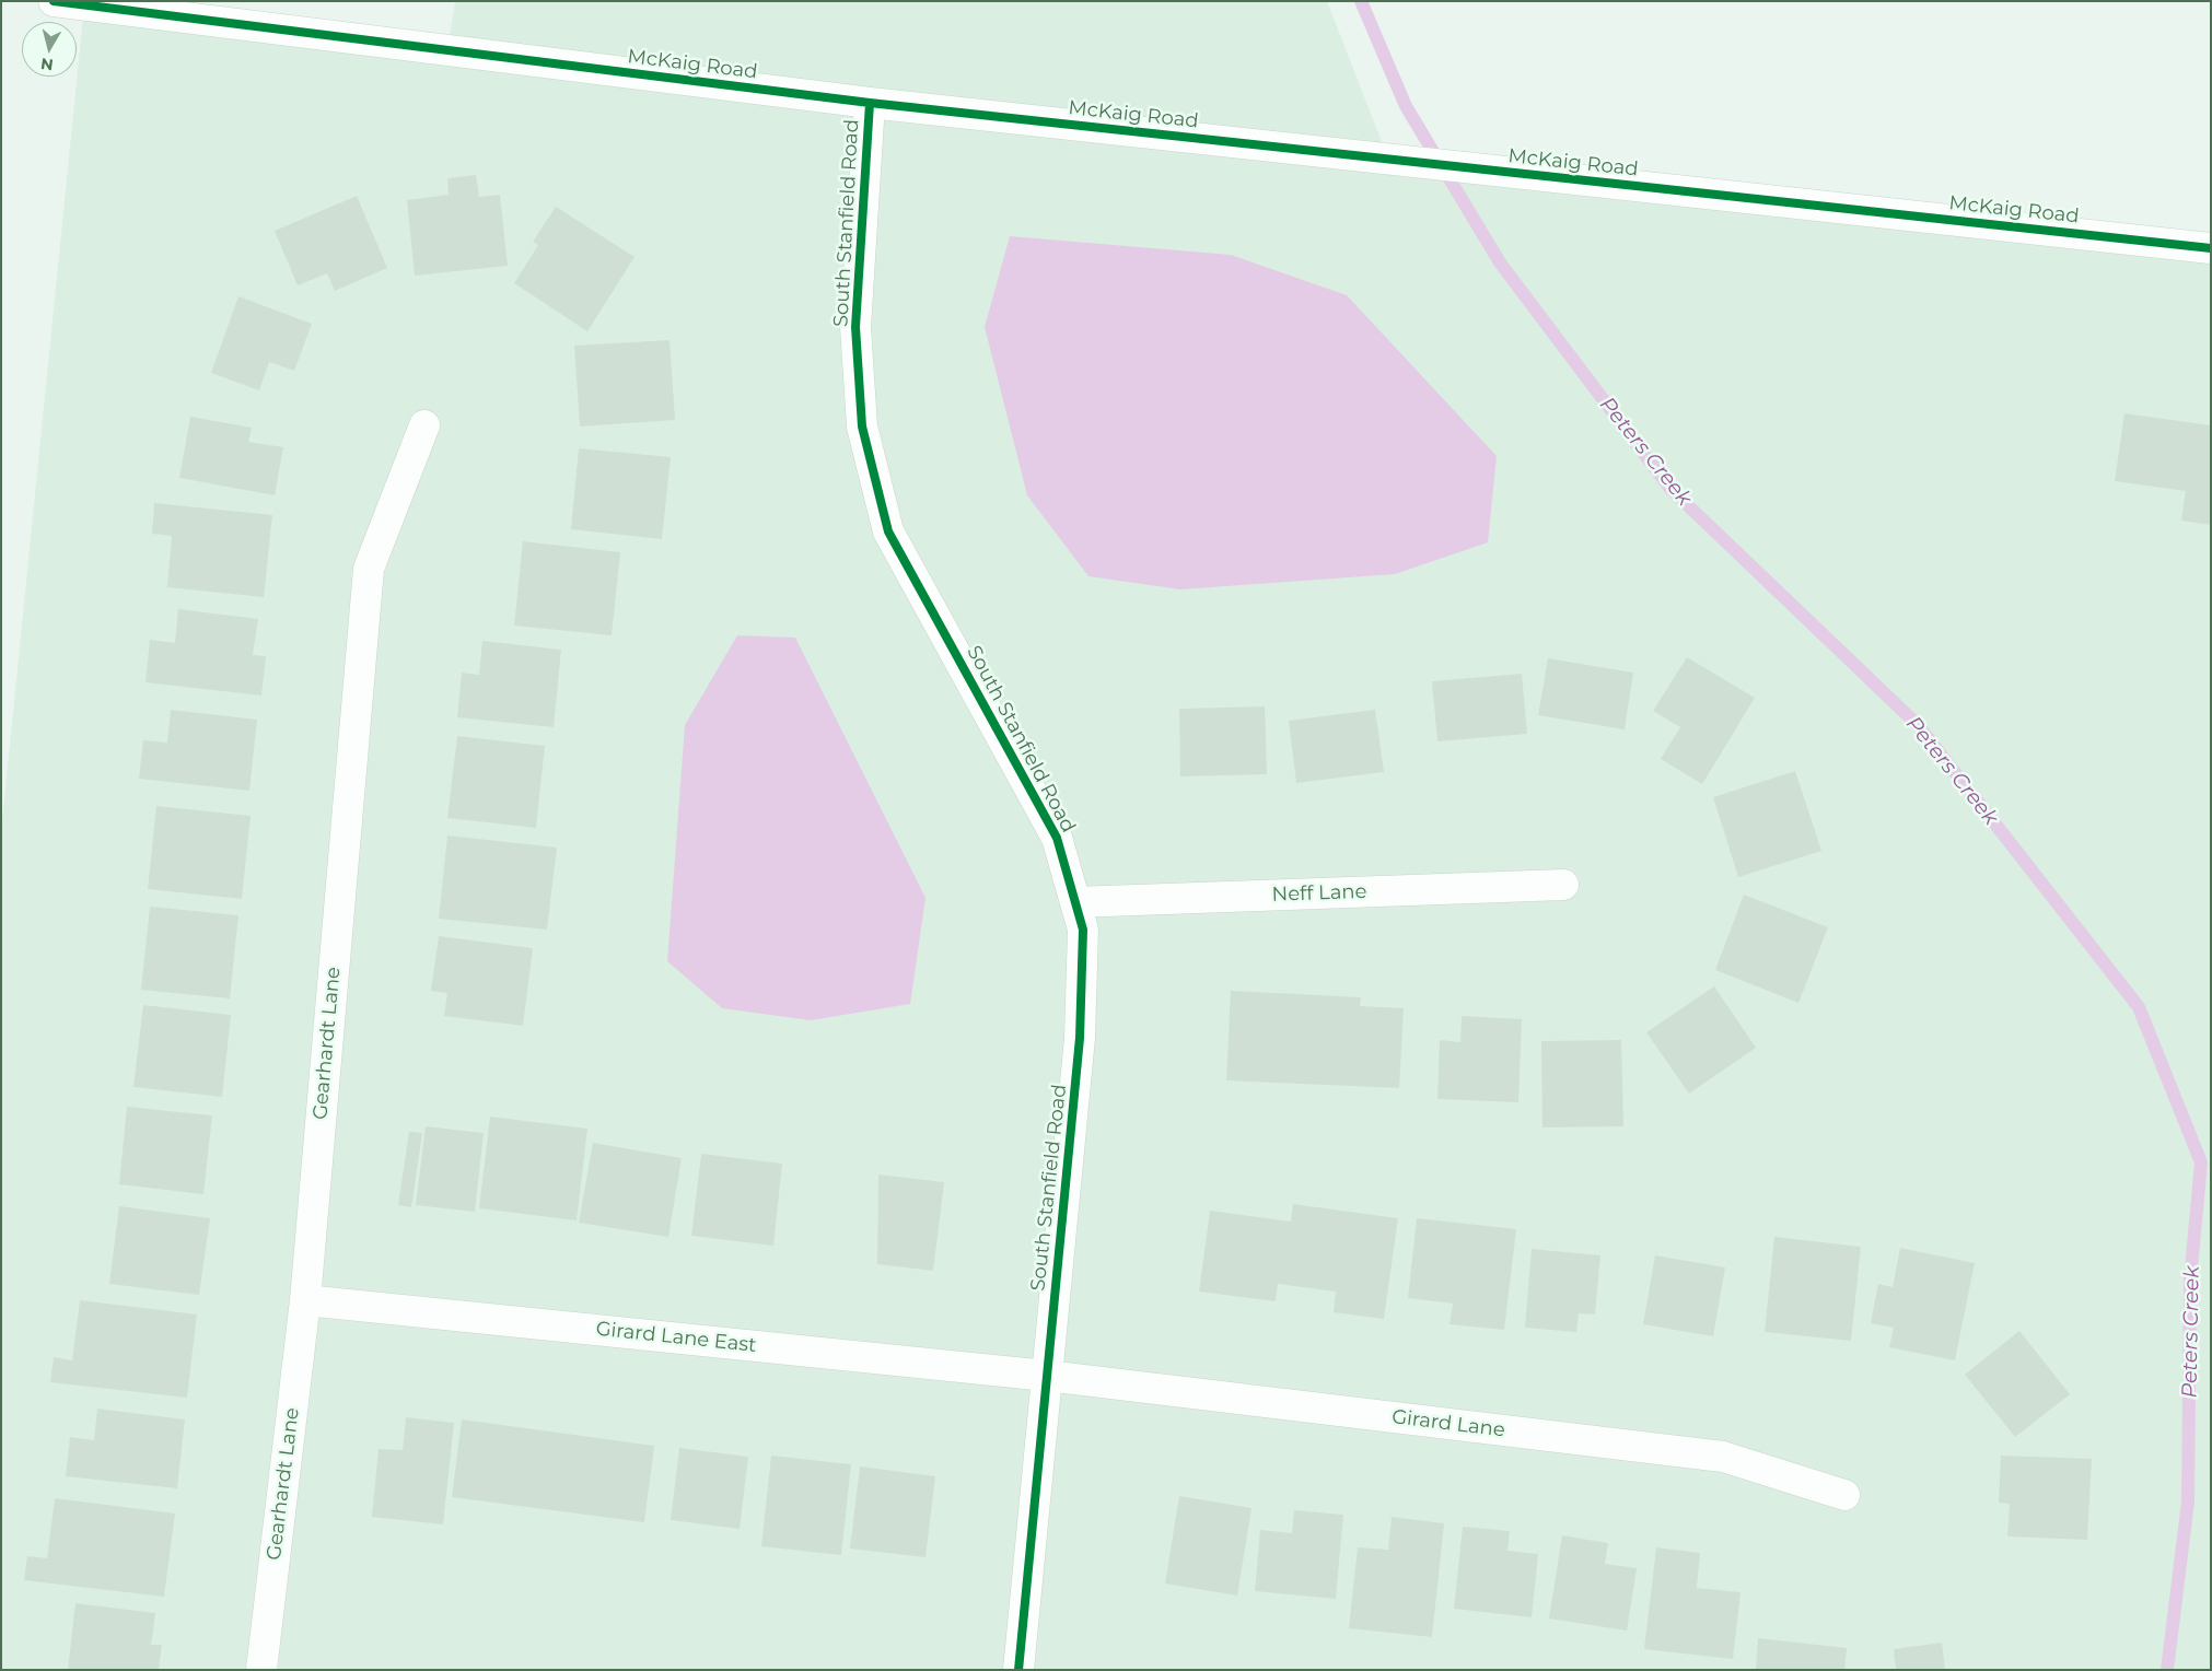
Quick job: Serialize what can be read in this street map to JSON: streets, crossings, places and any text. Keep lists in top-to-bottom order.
{
  "streets": {
    "street": [
      "McKaig Road",
      "South Stanfield Road",
      "Neff Lane",
      "Gearhardt Lane",
      "Girard Lane East",
      "Girard Lane"
    ]
  },
  "crossings": [
    ["McKaig Road", "South Stanfield Road"],
    ["South Stanfield Road", "Neff Lane"],
    ["South Stanfield Road", "Girard Lane East"],
    ["South Stanfield Road", "Girard Lane"],
    ["Gearhardt Lane", "Girard Lane East"],
    ["Girard Lane East", "Girard Lane"]
  ],
  "water": ["Peters Creek"],
  "north": "bottom"
}
